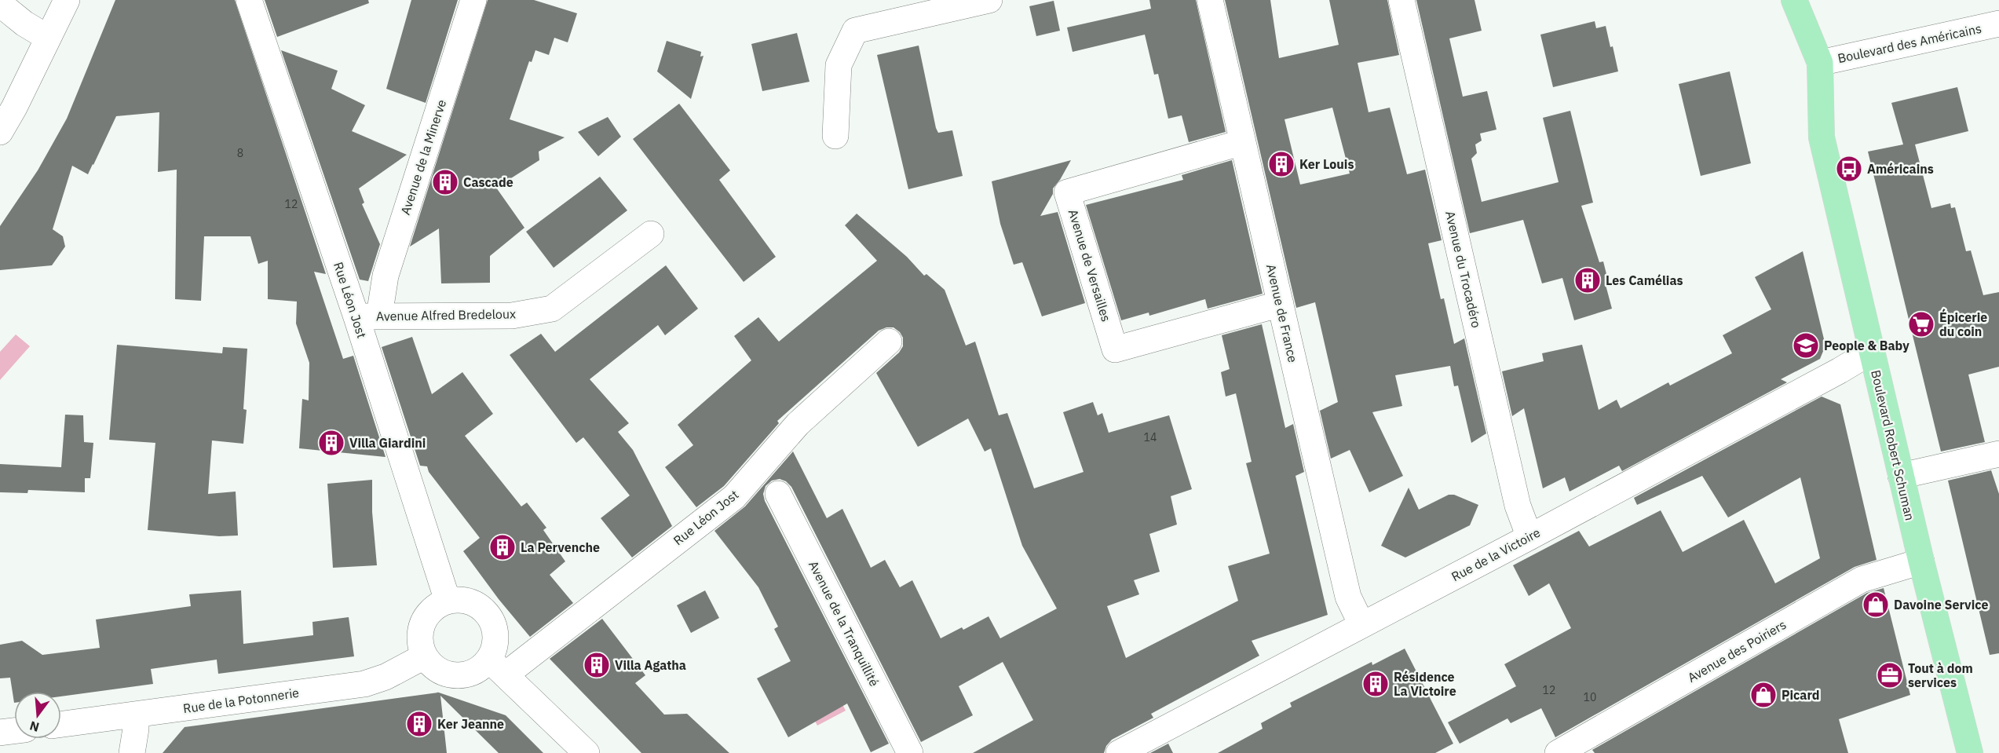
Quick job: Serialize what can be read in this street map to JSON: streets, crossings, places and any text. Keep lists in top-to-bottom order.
{
  "streets": {
    "main road": ["Boulevard Robert Schuman"],
    "street": [
      "Boulevard des Américains",
      "Avenue de la Minerve",
      "Avenue de Versailles",
      "Avenue du Trocadéro",
      "Rue Léon Jost",
      "Avenue de France",
      "Avenue Alfred Bredeloux",
      "Rue de la Victoire",
      "Avenue de la Tranquillité",
      "Avenue des Poiriers",
      "Rue de la Potonnerie"
    ]
  },
  "crossings": [
    ["Boulevard des Américains", "Boulevard Robert Schuman"],
    ["Avenue de la Minerve", "Rue Léon Jost"],
    ["Avenue de la Minerve", "Avenue Alfred Bredeloux"],
    ["Avenue de Versailles", "Avenue de France"],
    ["Avenue du Trocadéro", "Rue de la Victoire"],
    ["Rue Léon Jost", "Avenue Alfred Bredeloux"],
    ["Rue Léon Jost", "Rue de la Potonnerie"],
    ["Avenue de France", "Rue de la Victoire"],
    ["Boulevard Robert Schuman", "Rue de la Victoire"],
    ["Boulevard Robert Schuman", "Avenue des Poiriers"]
  ],
  "places": {
    "building": [
      "Ker Louis",
      "Cascade",
      "Les Camélias",
      "Villa Giardini",
      "La Pervenche",
      "Villa Agatha",
      "Résidence La Victoire",
      "Ker Jeanne"
    ],
    "bus stop": ["Américains"],
    "supermarket": ["Épicerie du coin"],
    "school or university": ["People & Baby"],
    "shop": ["Davoine Service", "Picard"],
    "office": ["Tout à dom services"]
  },
  "house_numbers": [
    "8",
    "12",
    "14",
    "12",
    "10"
  ],
  "north": "bottom"
}
